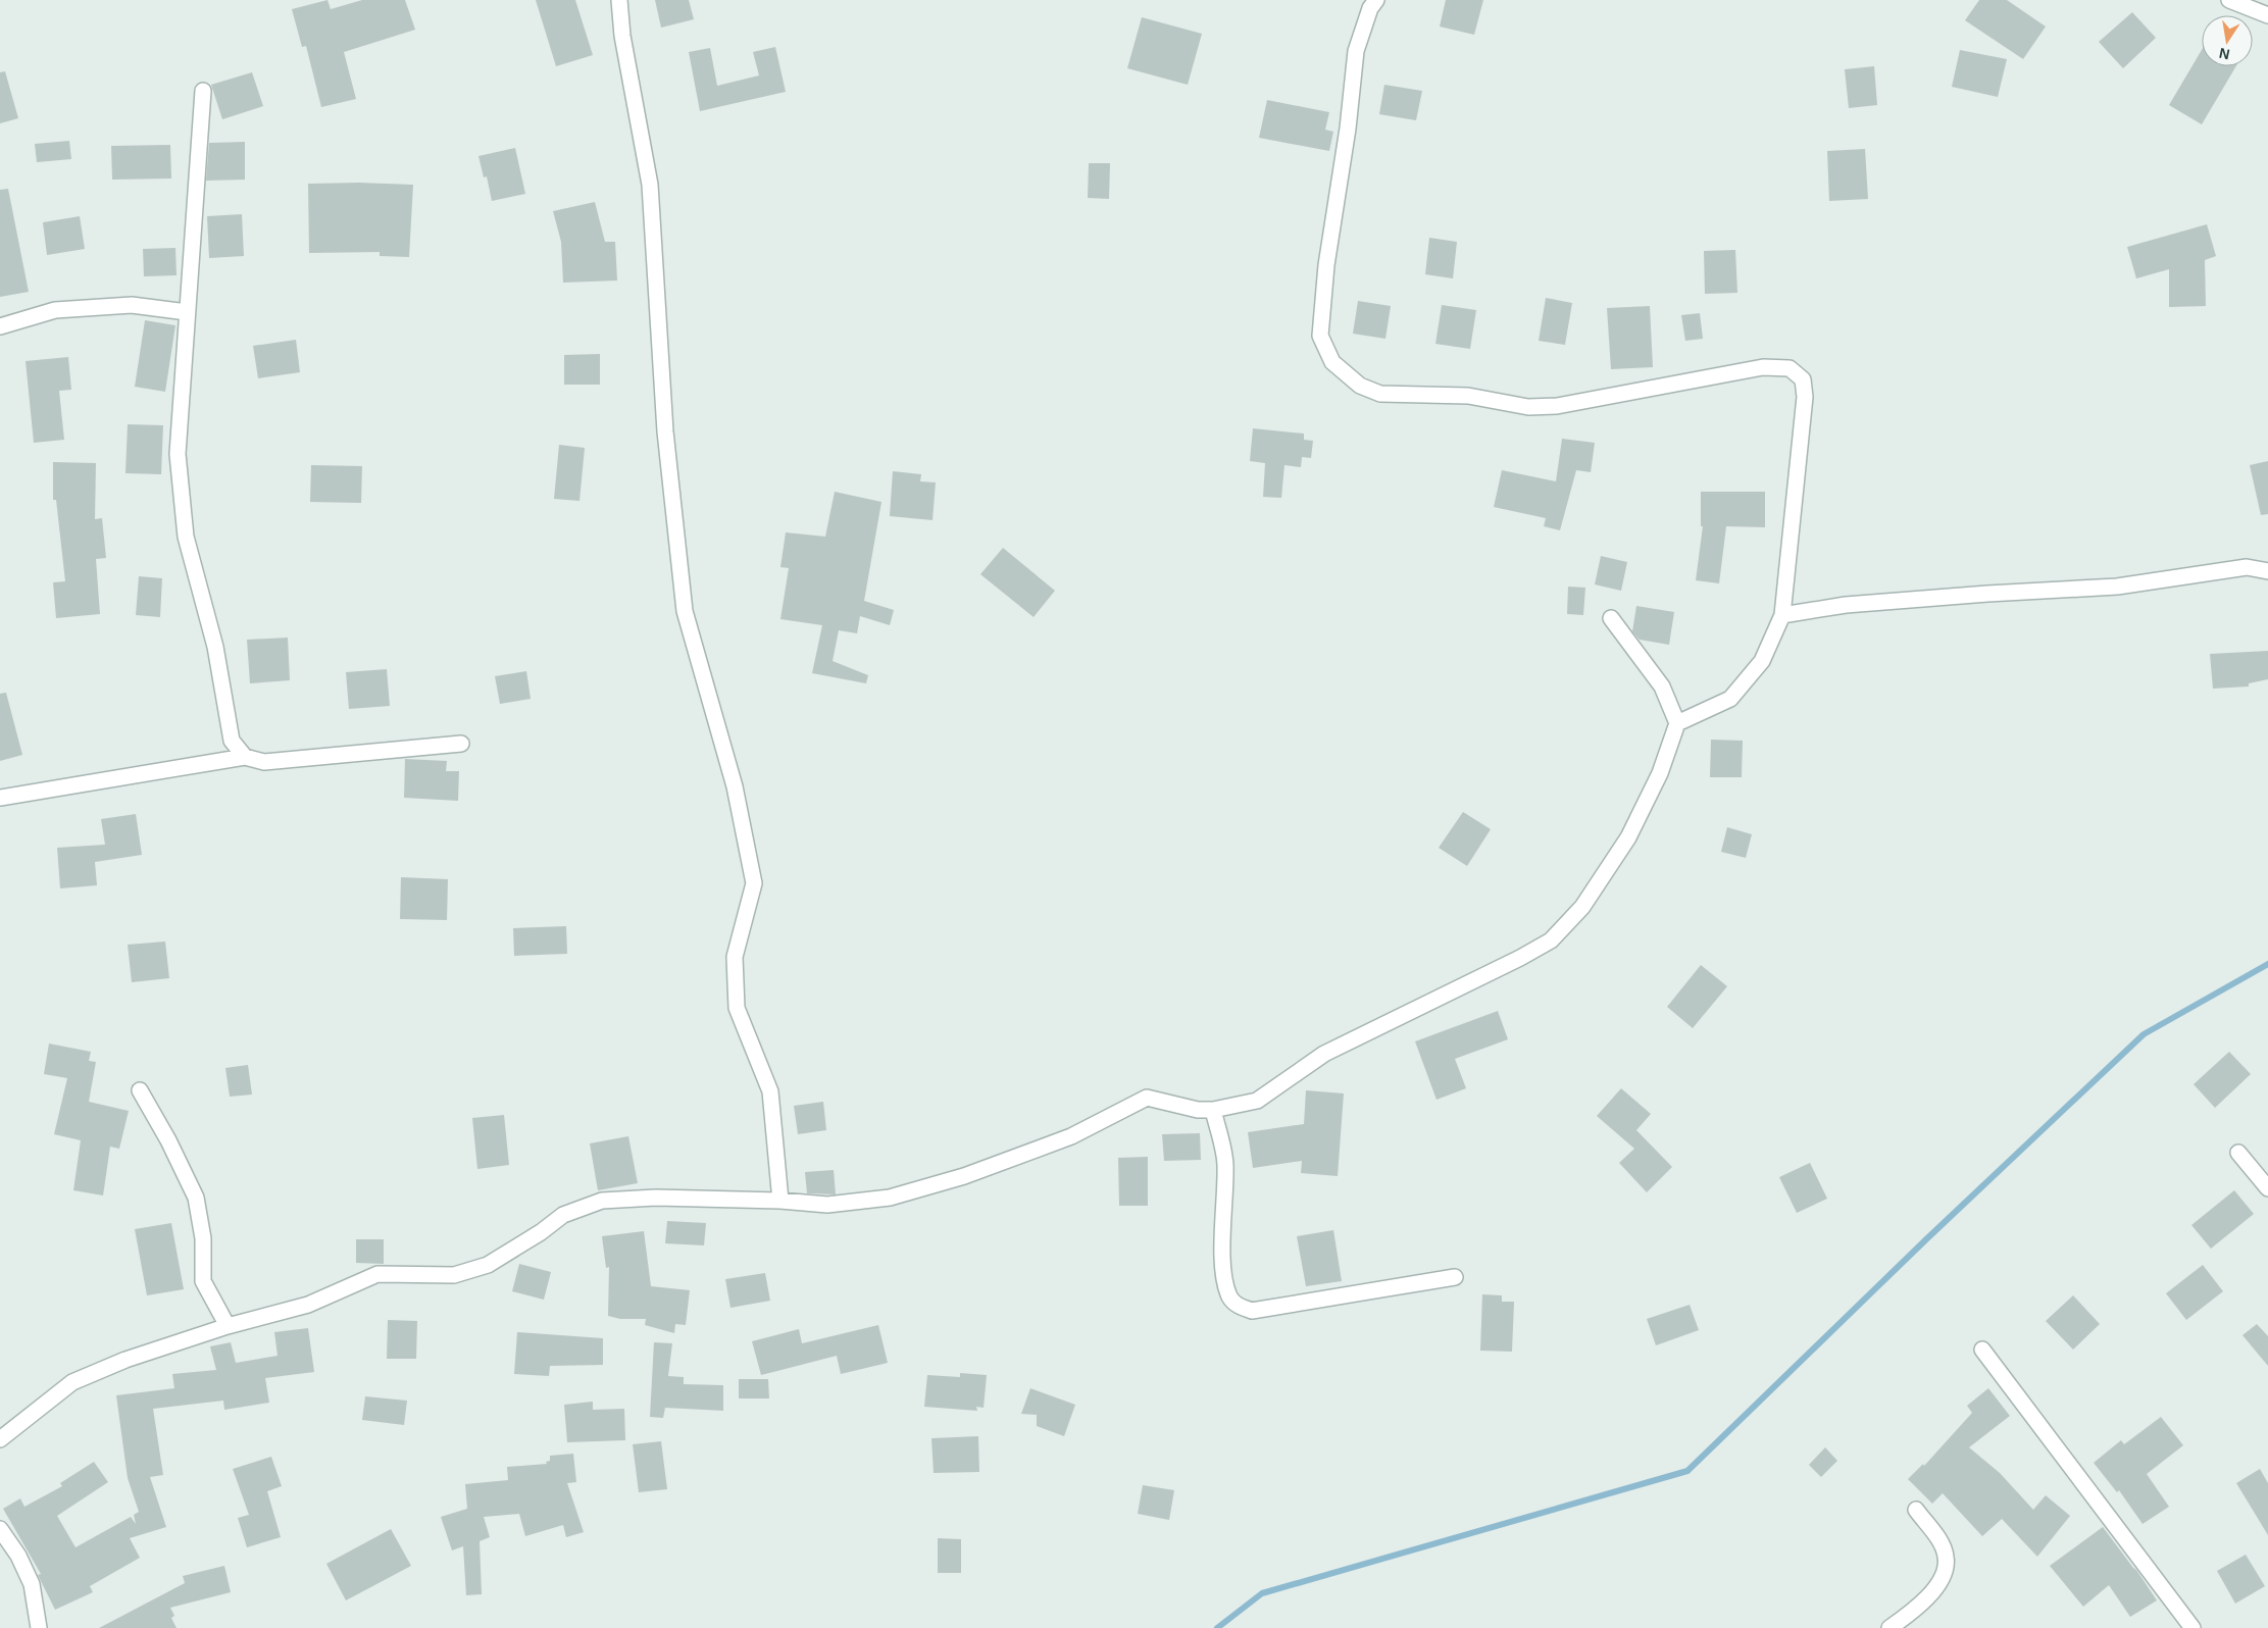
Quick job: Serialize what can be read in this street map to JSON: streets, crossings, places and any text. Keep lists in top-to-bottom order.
{
  "north": "bottom"
}
